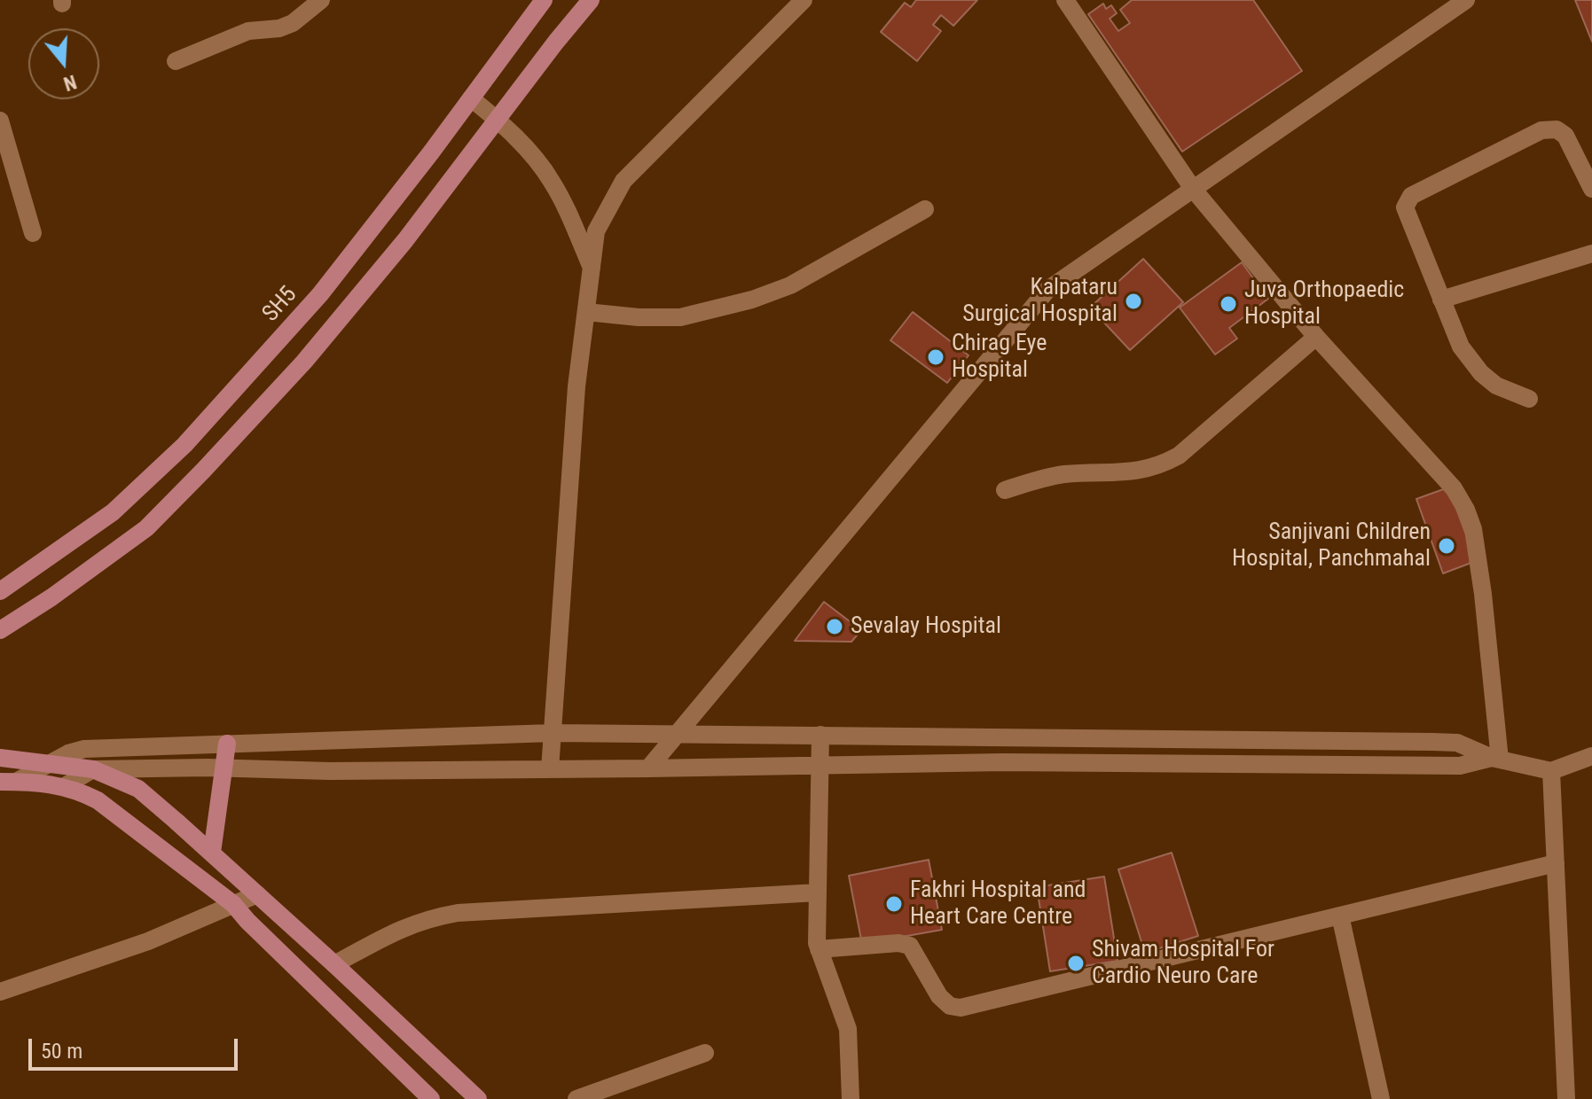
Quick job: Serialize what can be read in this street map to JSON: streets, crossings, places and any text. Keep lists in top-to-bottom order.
{
  "streets": {
    "main road": ["SH5"]
  },
  "places": [
    "Kalpataru Surgical Hospital",
    "Juva Orthopaedic Hospital",
    "Chirag Eye Hospital",
    "Sanjivani Children Hospital, Panchmahal",
    "Sevalay Hospital",
    "Fakhri Hospital and Heart Care Centre",
    "Shivam Hospital For Cardio Neuro Care"
  ],
  "scale_bar": "50 m",
  "north": "bottom"
}
